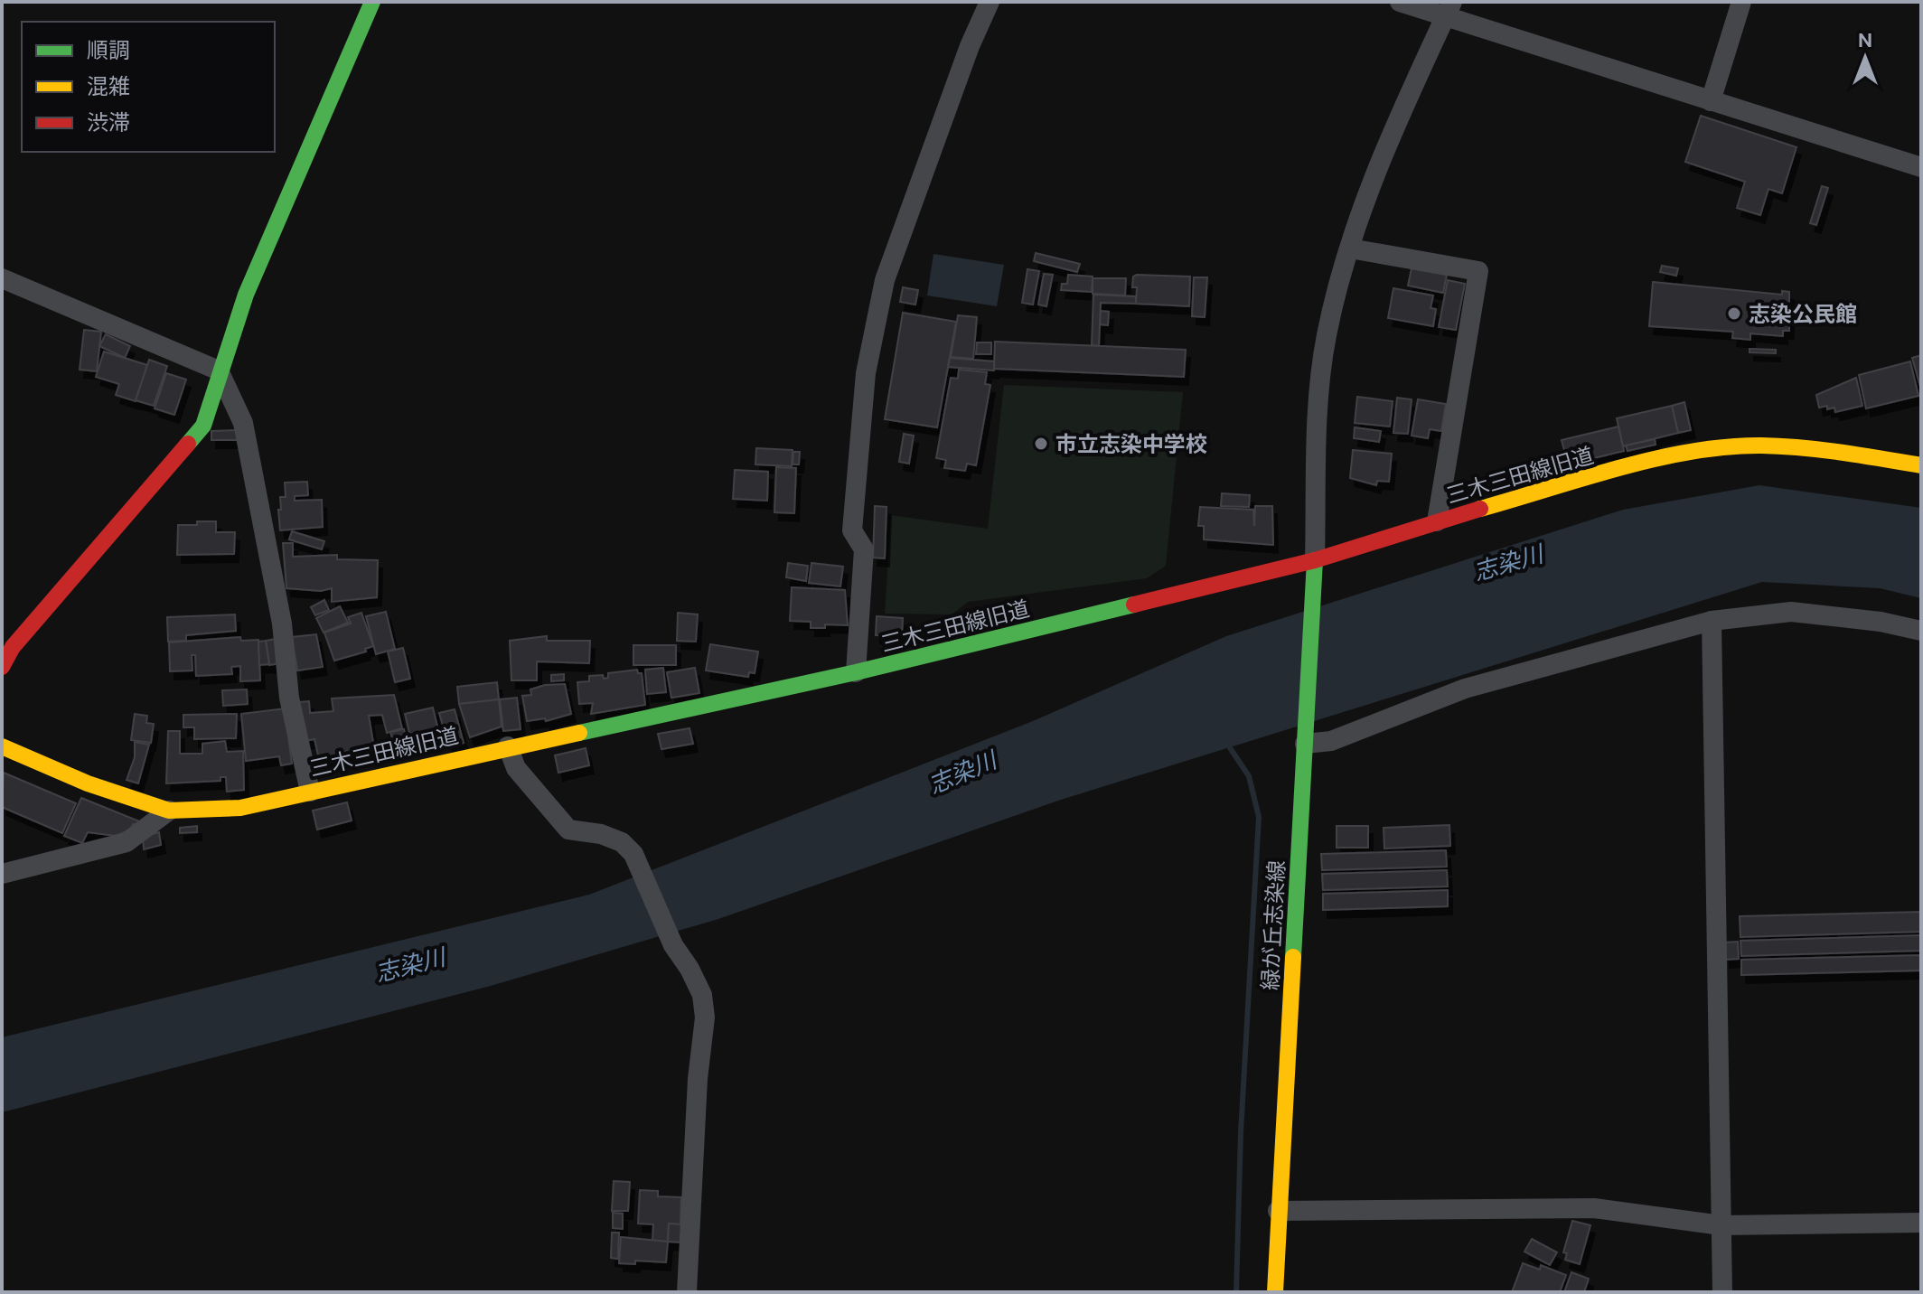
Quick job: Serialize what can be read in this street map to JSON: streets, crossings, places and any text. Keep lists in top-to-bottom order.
{
  "streets": {
    "street": ["三木三田線旧道", "緑が丘志染線"]
  },
  "crossings": [
    ["三木三田線旧道", "緑が丘志染線"]
  ],
  "water": ["志染川"],
  "places": ["志染公民館", "市立志染中学校"],
  "legend": ["順調", "混雑", "渋滞"],
  "north": "top"
}
